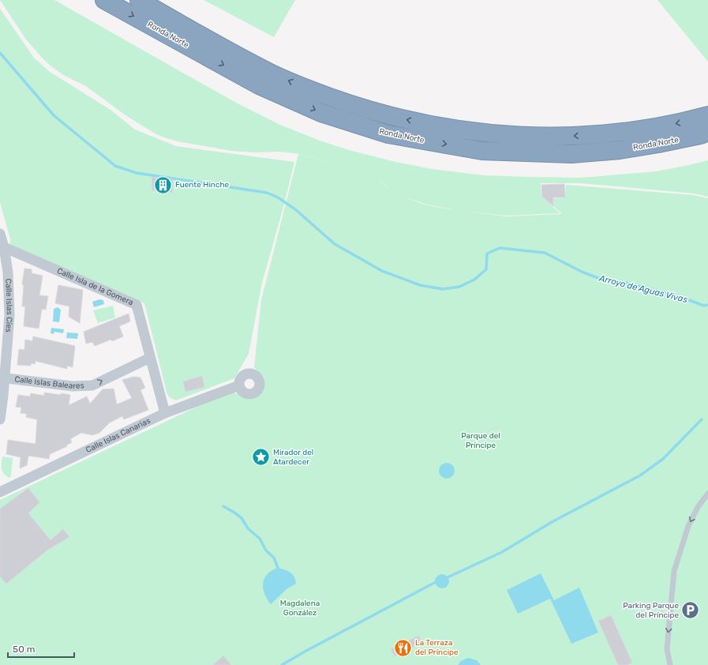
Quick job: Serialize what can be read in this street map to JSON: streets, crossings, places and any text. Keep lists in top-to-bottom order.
{
  "streets": {
    "highway": ["Ronda Norte"],
    "street": [
      "Calle Isla de la Gomera",
      "Calle Islas Cíes",
      "Calle Islas Baleares",
      "Calle Islas Canarias"
    ]
  },
  "crossings": [
    ["Calle Isla de la Gomera", "Calle Islas Cíes"],
    ["Calle Isla de la Gomera", "Calle Islas Baleares"],
    ["Calle Isla de la Gomera", "Calle Islas Canarias"],
    ["Calle Islas Cíes", "Calle Islas Baleares"]
  ],
  "one_way": ["Calle Islas Baleares"],
  "water": ["Arroyo de Aguas Vivas"],
  "parks": ["Parque del Príncipe", "Magdalena González"],
  "places": {
    "building": ["Fuente Hinche"],
    "place": ["Mirador del Atardecer"],
    "parking": ["Parking Parque del Príncipe"],
    "restaurant": ["La Terraza del Príncipe"]
  },
  "scale_bar": "50 m"
}
